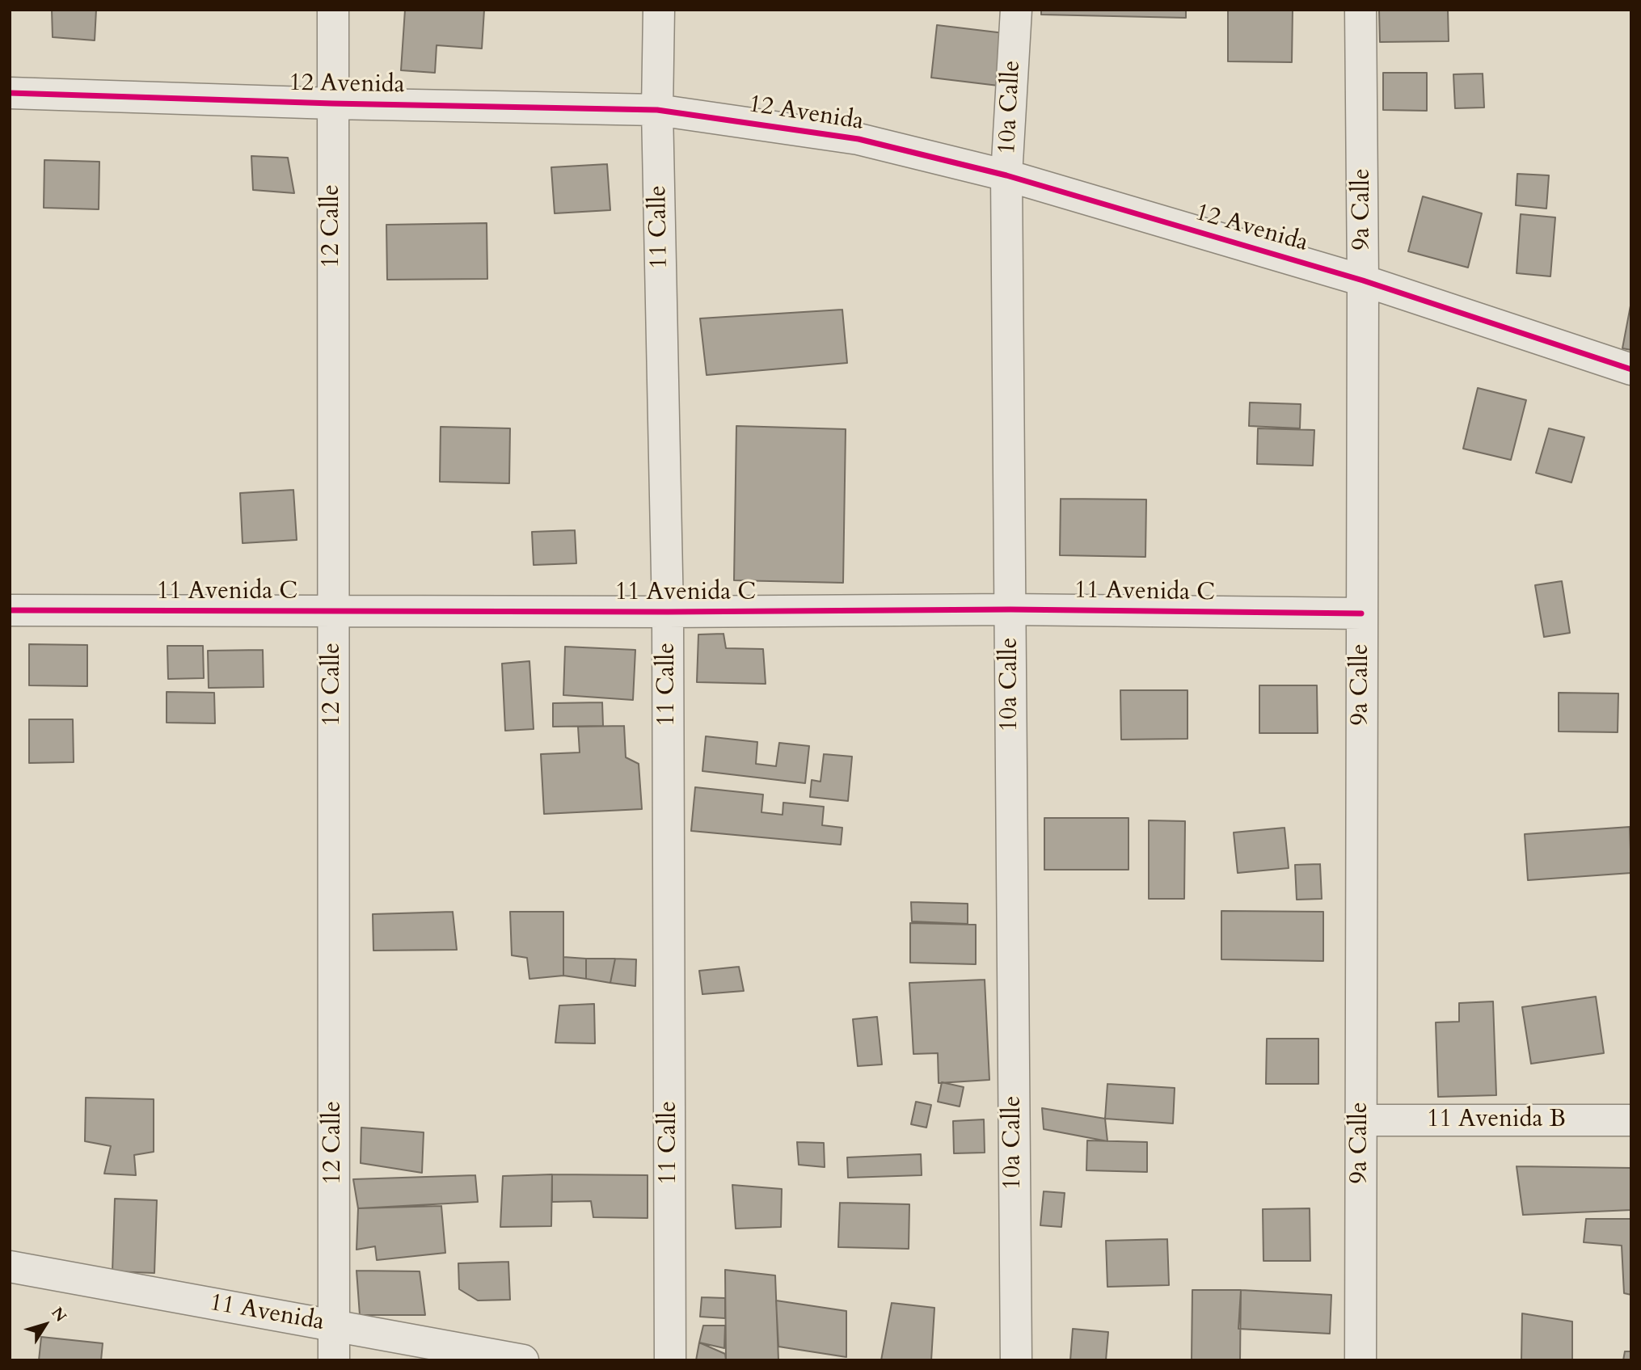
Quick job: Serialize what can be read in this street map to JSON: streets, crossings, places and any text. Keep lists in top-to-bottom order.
{
  "streets": {
    "street": [
      "12 Avenida",
      "10a Calle",
      "9a Calle",
      "12 Calle",
      "11 Calle",
      "11 Avenida C",
      "11 Avenida B",
      "11 Avenida"
    ]
  },
  "crossings": [
    ["12 Avenida", "10a Calle"],
    ["12 Avenida", "9a Calle"],
    ["12 Avenida", "12 Calle"],
    ["12 Avenida", "11 Calle"],
    ["10a Calle", "11 Avenida C"],
    ["9a Calle", "11 Avenida C"],
    ["9a Calle", "11 Avenida B"],
    ["12 Calle", "11 Avenida C"],
    ["12 Calle", "11 Avenida"],
    ["11 Calle", "11 Avenida C"]
  ],
  "north": "top right"
}
